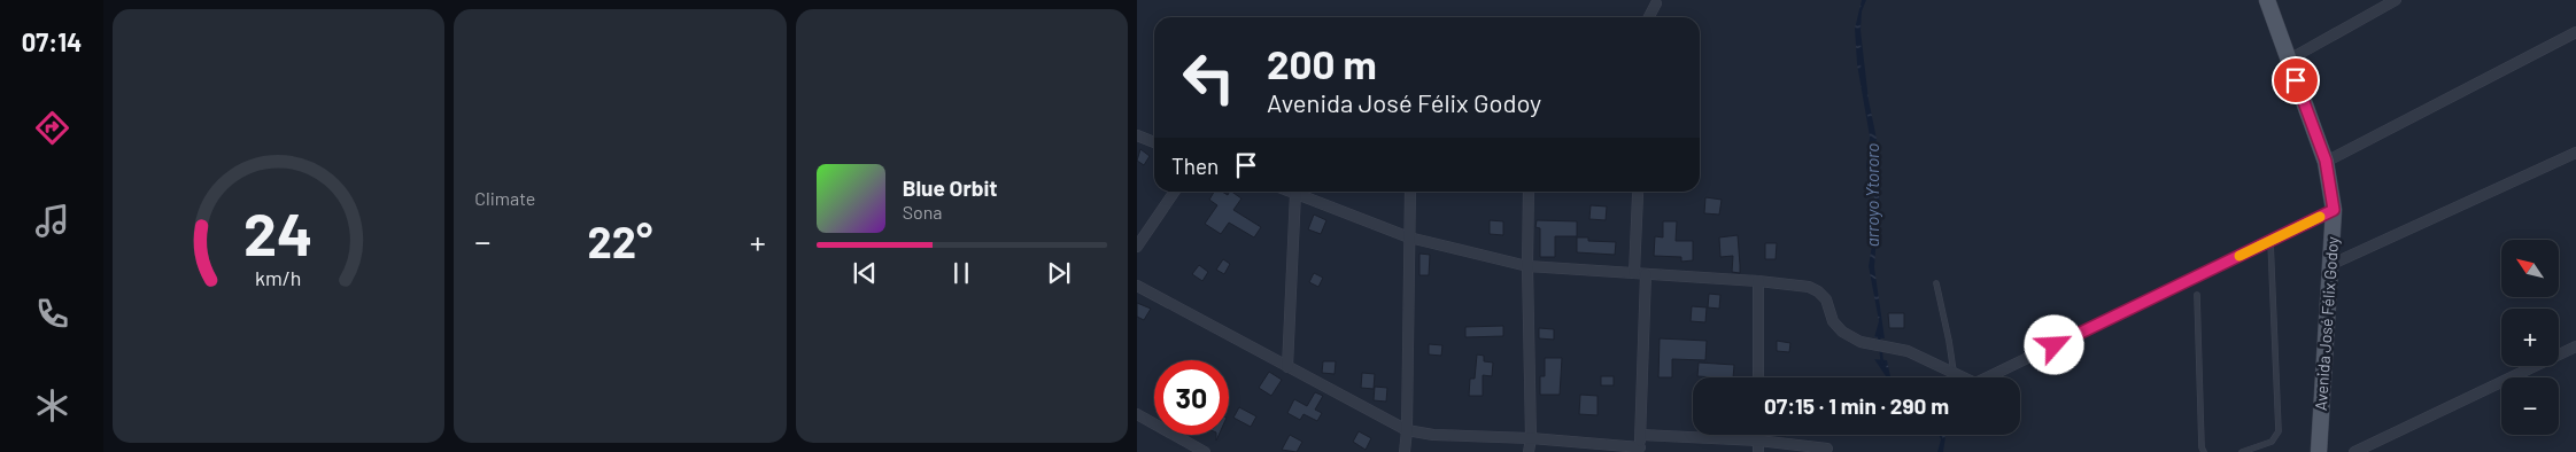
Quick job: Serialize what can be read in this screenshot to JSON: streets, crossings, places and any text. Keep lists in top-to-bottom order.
{
  "streets": {
    "main road": ["Avenida José Félix Godoy"]
  },
  "water": ["arroyo Ytororo"],
  "north": "top left",
  "page": {
    "tabs": "07:14",
    "tile": "Climate",
    "turn": ["200 m", "Avenida José Félix Godoy"],
    "then": "Then",
    "song": ["Blue Orbit", "Sona"],
    "heat": ["−", "22°", "+"],
    "map_buttons": ["+", "−"],
    "limit": "30",
    "trip": "07:15 · 1 min · 290 m",
    "gauge": ["24", "km/h"]
  }
}
